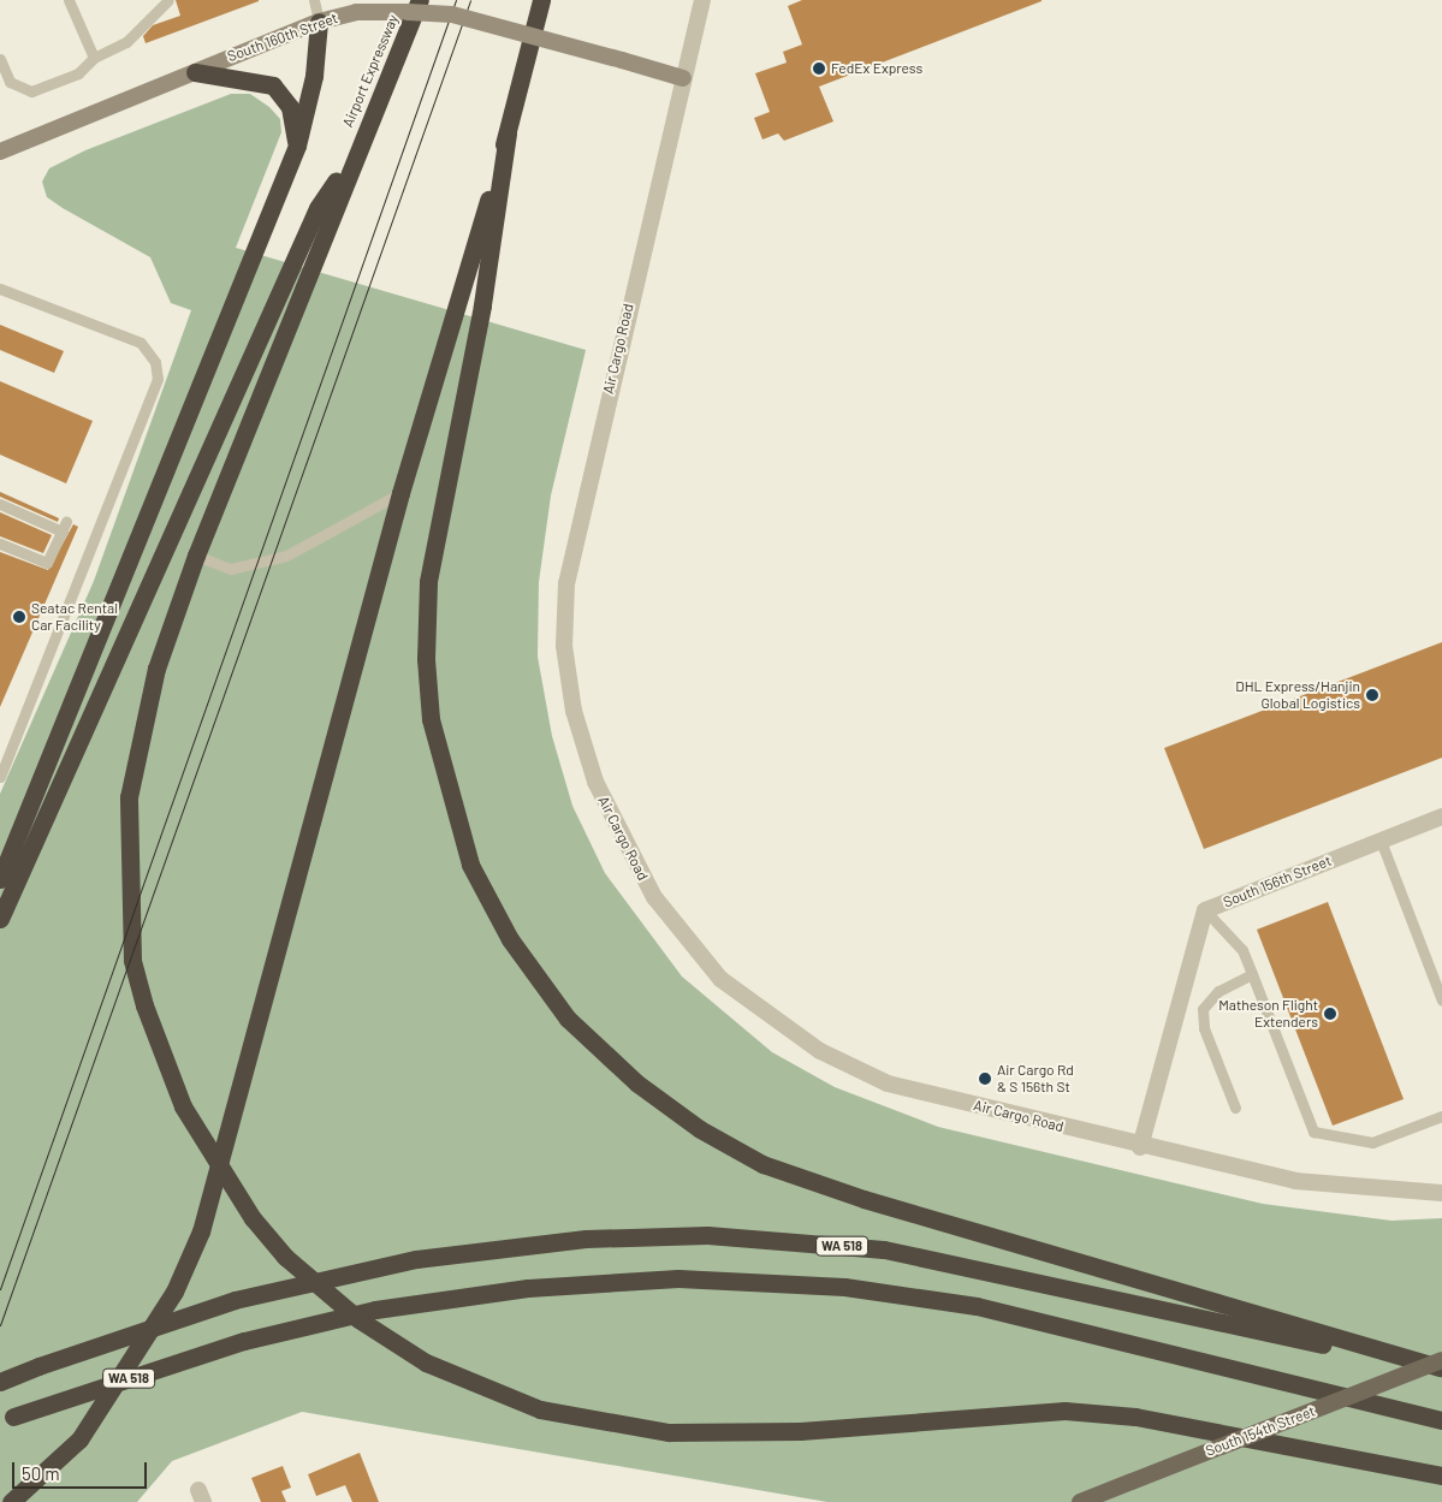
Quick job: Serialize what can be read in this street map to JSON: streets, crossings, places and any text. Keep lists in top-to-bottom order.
{
  "streets": {
    "highway": ["Airport Expressway", "WA 518"],
    "main road": ["South 160th Street", "South 154th Street"],
    "street": ["Air Cargo Road", "South 156th Street"]
  },
  "crossings": [
    ["South 160th Street", "Air Cargo Road"],
    ["Air Cargo Road", "South 156th Street"]
  ],
  "places": [
    "FedEx Express",
    "Seatac Rental Car Facility",
    "DHL Express/Hanjin Global Logistics",
    "Matheson Flight Extenders",
    "Air Cargo Rd & S 156th St"
  ],
  "scale_bar": "50 m"
}
